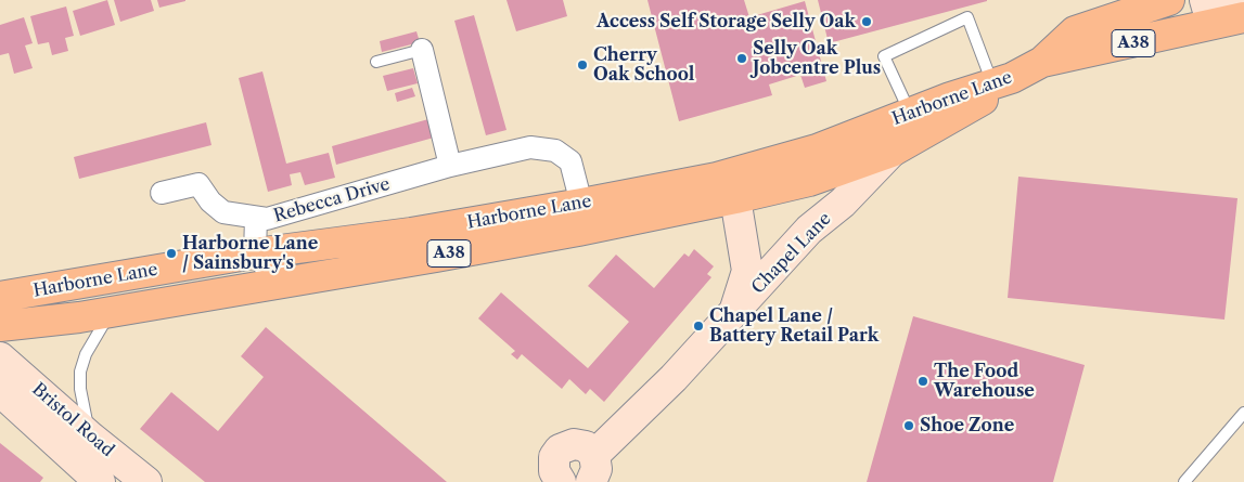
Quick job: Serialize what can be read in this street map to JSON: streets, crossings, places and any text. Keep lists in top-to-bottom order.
{
  "streets": {
    "highway": ["A38", "Harborne Lane", "Chapel Lane"],
    "main road": ["Bristol Road"],
    "street": ["Rebecca Drive"]
  },
  "crossings": [
    ["Harborne Lane", "Rebecca Drive"],
    ["Harborne Lane", "Chapel Lane"]
  ],
  "places": [
    "Access Self Storage Selly Oak",
    "Selly Oak Jobcentre Plus",
    "Cherry Oak School",
    "Harborne Lane / Sainsbury's",
    "Chapel Lane / Battery Retail Park",
    "The Food Warehouse",
    "Shoe Zone"
  ]
}
